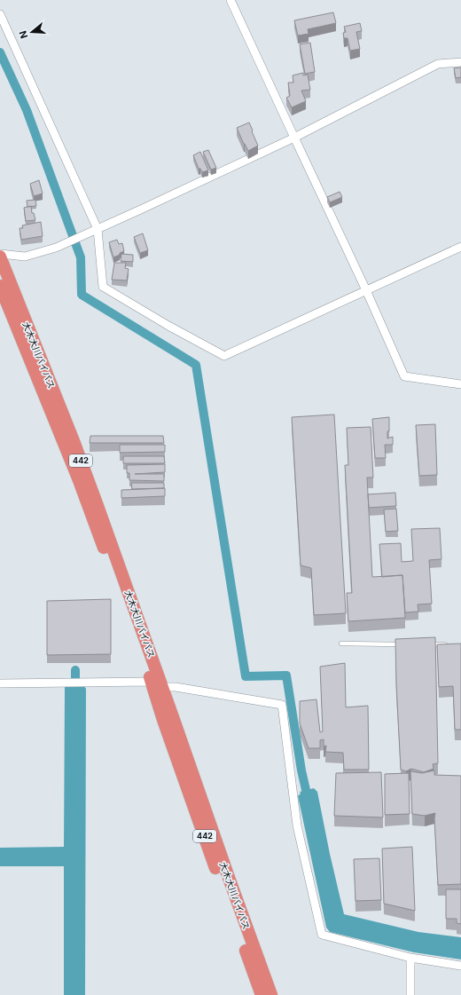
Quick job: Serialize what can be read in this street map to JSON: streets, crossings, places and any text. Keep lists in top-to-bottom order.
{
  "streets": {
    "highway": ["大木大川バイパス", "442"]
  },
  "north": "left"
}
